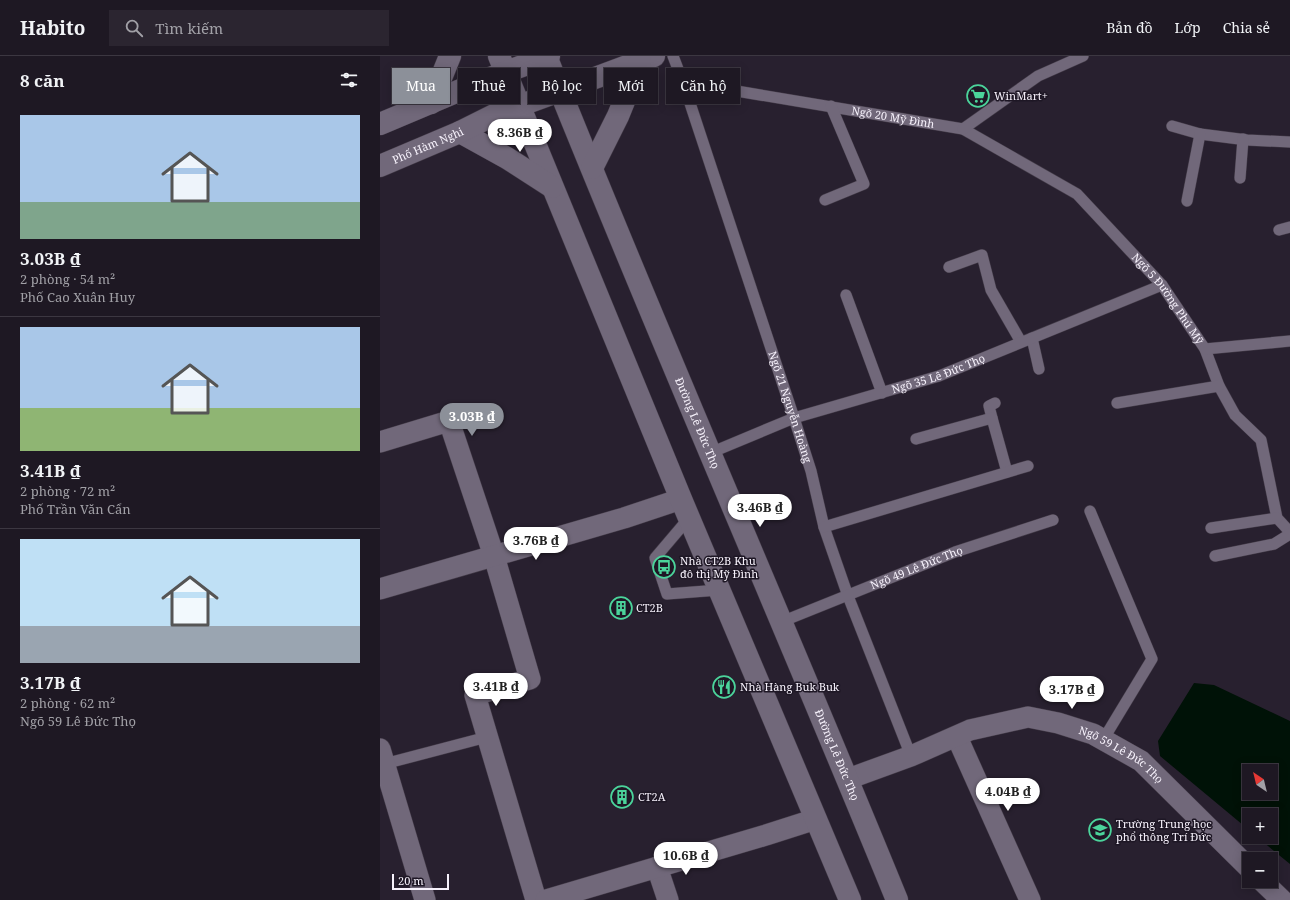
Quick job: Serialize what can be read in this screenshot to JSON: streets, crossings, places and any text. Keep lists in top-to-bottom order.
{
  "streets": {
    "main road": ["Phố Hàm Nghi", "Đường Lê Đức Thọ"],
    "street": ["Ngõ 59 Lê Đức Thọ"],
    "lane": [
      "Ngõ 20 Mỹ Đình",
      "Ngõ 5 Đường Phú Mỹ",
      "Ngõ 35 Lê Đức Thọ",
      "Ngõ 21 Nguyễn Hoàng",
      "Ngõ 49 Lê Đức Thọ"
    ]
  },
  "crossings": [
    ["Ngõ 20 Mỹ Đình", "Ngõ 5 Đường Phú Mỹ"],
    ["Ngõ 5 Đường Phú Mỹ", "Ngõ 35 Lê Đức Thọ"],
    ["Ngõ 35 Lê Đức Thọ", "Ngõ 21 Nguyễn Hoàng"],
    ["Ngõ 35 Lê Đức Thọ", "Đường Lê Đức Thọ"],
    ["Ngõ 21 Nguyễn Hoàng", "Ngõ 49 Lê Đức Thọ"],
    ["Ngõ 21 Nguyễn Hoàng", "Ngõ 59 Lê Đức Thọ"],
    ["Đường Lê Đức Thọ", "Ngõ 49 Lê Đức Thọ"],
    ["Đường Lê Đức Thọ", "Ngõ 59 Lê Đức Thọ"]
  ],
  "places": {
    "supermarket": ["WinMart+"],
    "bus stop": ["Nhà CT2B Khu đô thị Mỹ Đình"],
    "building": ["CT2B", "CT2A"],
    "restaurant": ["Nhà Hàng Buk Buk"],
    "school or university": ["Trường Trung học phổ thông Trí Đức"]
  },
  "scale_bar": "20 m",
  "north": "top left",
  "page": {
    "header": "Habito",
    "search": "Tìm kiếm",
    "nav": ["Bản đồ", "Lớp", "Chia sẻ"],
    "heading": "8 căn",
    "chip": [
      "Mua",
      "Thuê",
      "Bộ lọc",
      "Mới",
      "Căn hộ"
    ],
    "list": [
      {
        "name": "3.03B ₫",
        "note": "2 phòng · 54 m² · Phố Cao Xuân Huy"
      },
      {
        "name": "3.41B ₫",
        "note": "2 phòng · 72 m² · Phố Trần Văn Cẩn"
      },
      {
        "name": "3.17B ₫",
        "note": "2 phòng · 62 m² · Ngõ 59 Lê Đức Thọ"
      }
    ],
    "price": [
      "8.36B ₫",
      "3.03B ₫",
      "3.46B ₫",
      "3.76B ₫",
      "3.41B ₫",
      "3.17B ₫",
      "4.04B ₫",
      "10.6B ₫"
    ],
    "map_buttons": ["+", "−"],
    "scale": "20 m"
  }
}
